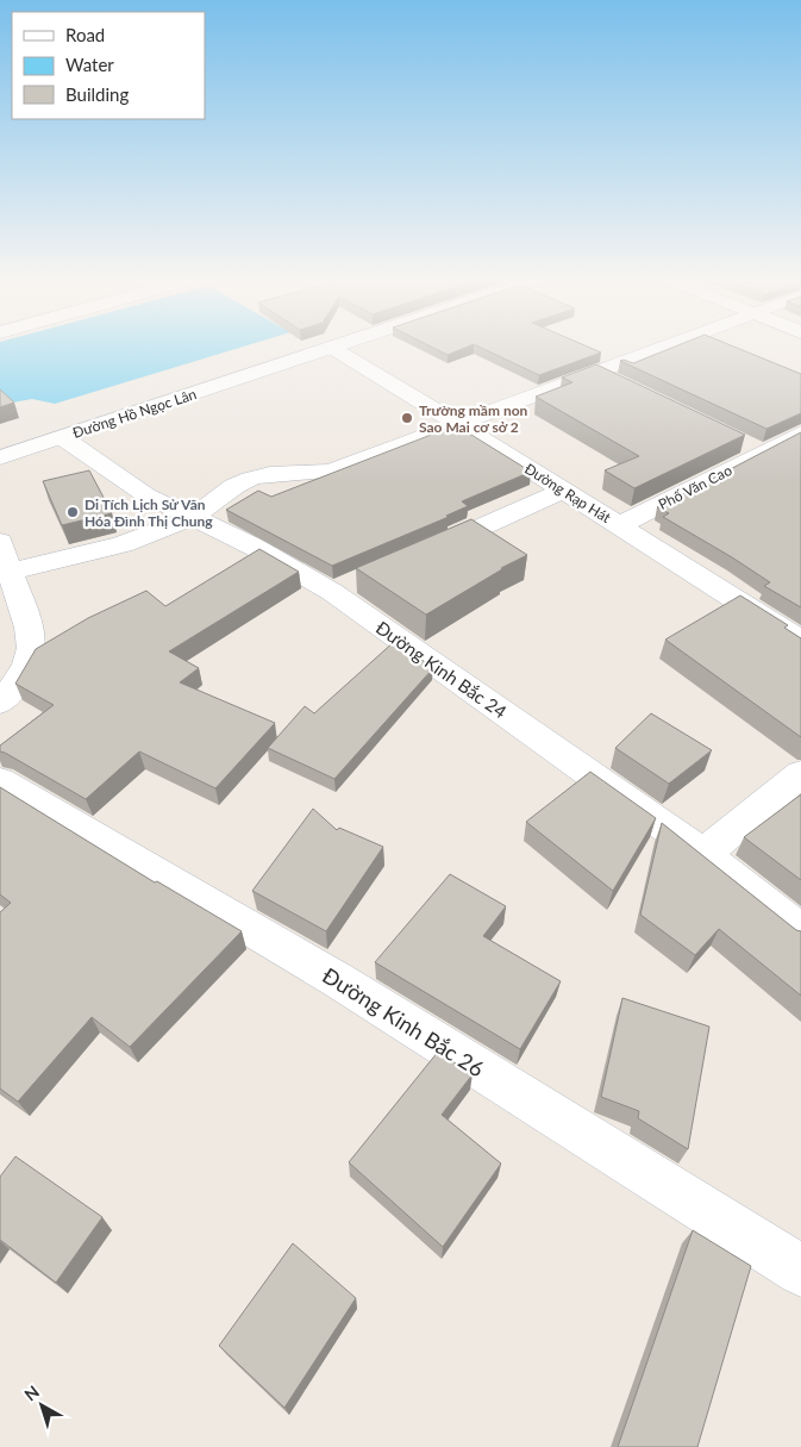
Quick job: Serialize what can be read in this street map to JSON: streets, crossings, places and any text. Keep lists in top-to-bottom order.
{
  "streets": {
    "street": [
      "Đường Hồ Ngọc Lân",
      "Phố Văn Cao",
      "Đường Rạp Hát",
      "Đường Kinh Bắc 24",
      "Đường Kinh Bắc 26"
    ]
  },
  "crossings": [
    ["Đường Hồ Ngọc Lân", "Đường Rạp Hát"],
    ["Đường Hồ Ngọc Lân", "Đường Kinh Bắc 24"],
    ["Phố Văn Cao", "Đường Rạp Hát"]
  ],
  "places": ["Trường mầm non Sao Mai cơ sở 2", "Di Tích Lịch Sử Văn Hóa Đình Thị Chung"],
  "legend": ["Road", "Water", "Building"],
  "north": "top left"
}
